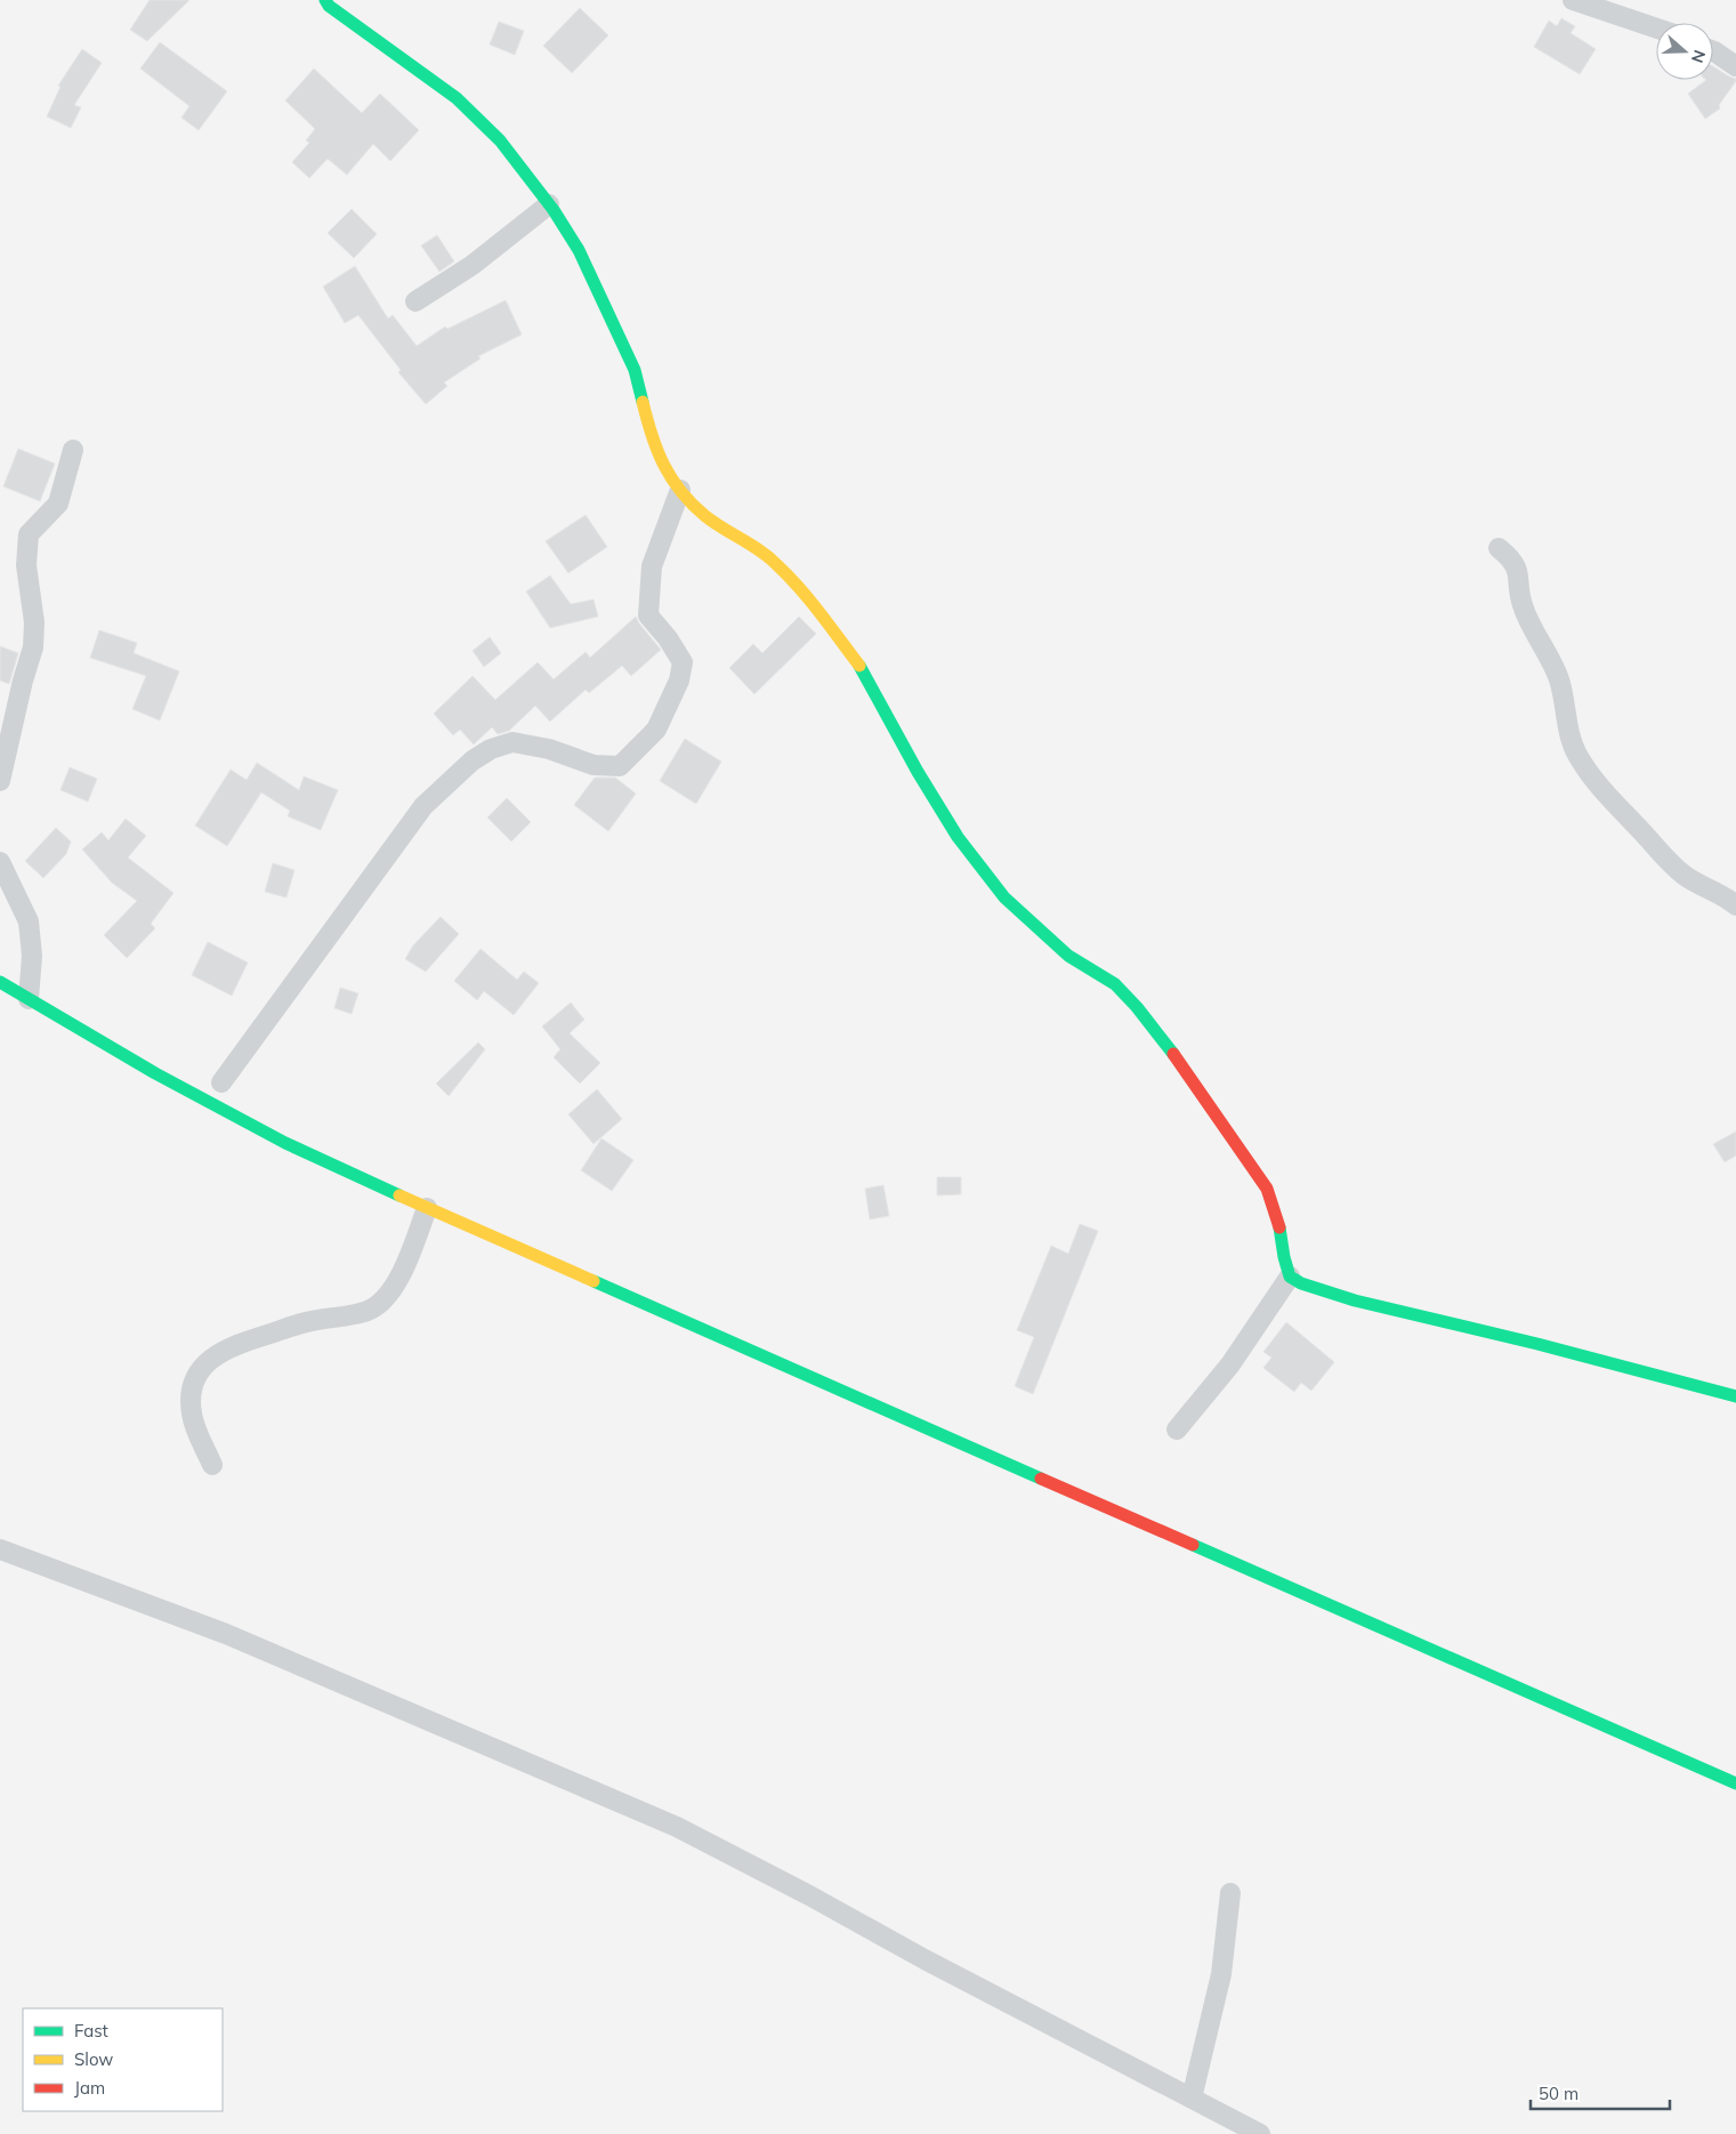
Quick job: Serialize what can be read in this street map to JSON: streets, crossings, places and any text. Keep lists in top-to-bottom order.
{
  "legend": ["Fast", "Slow", "Jam"],
  "scale_bar": "50 m",
  "north": "right"
}
